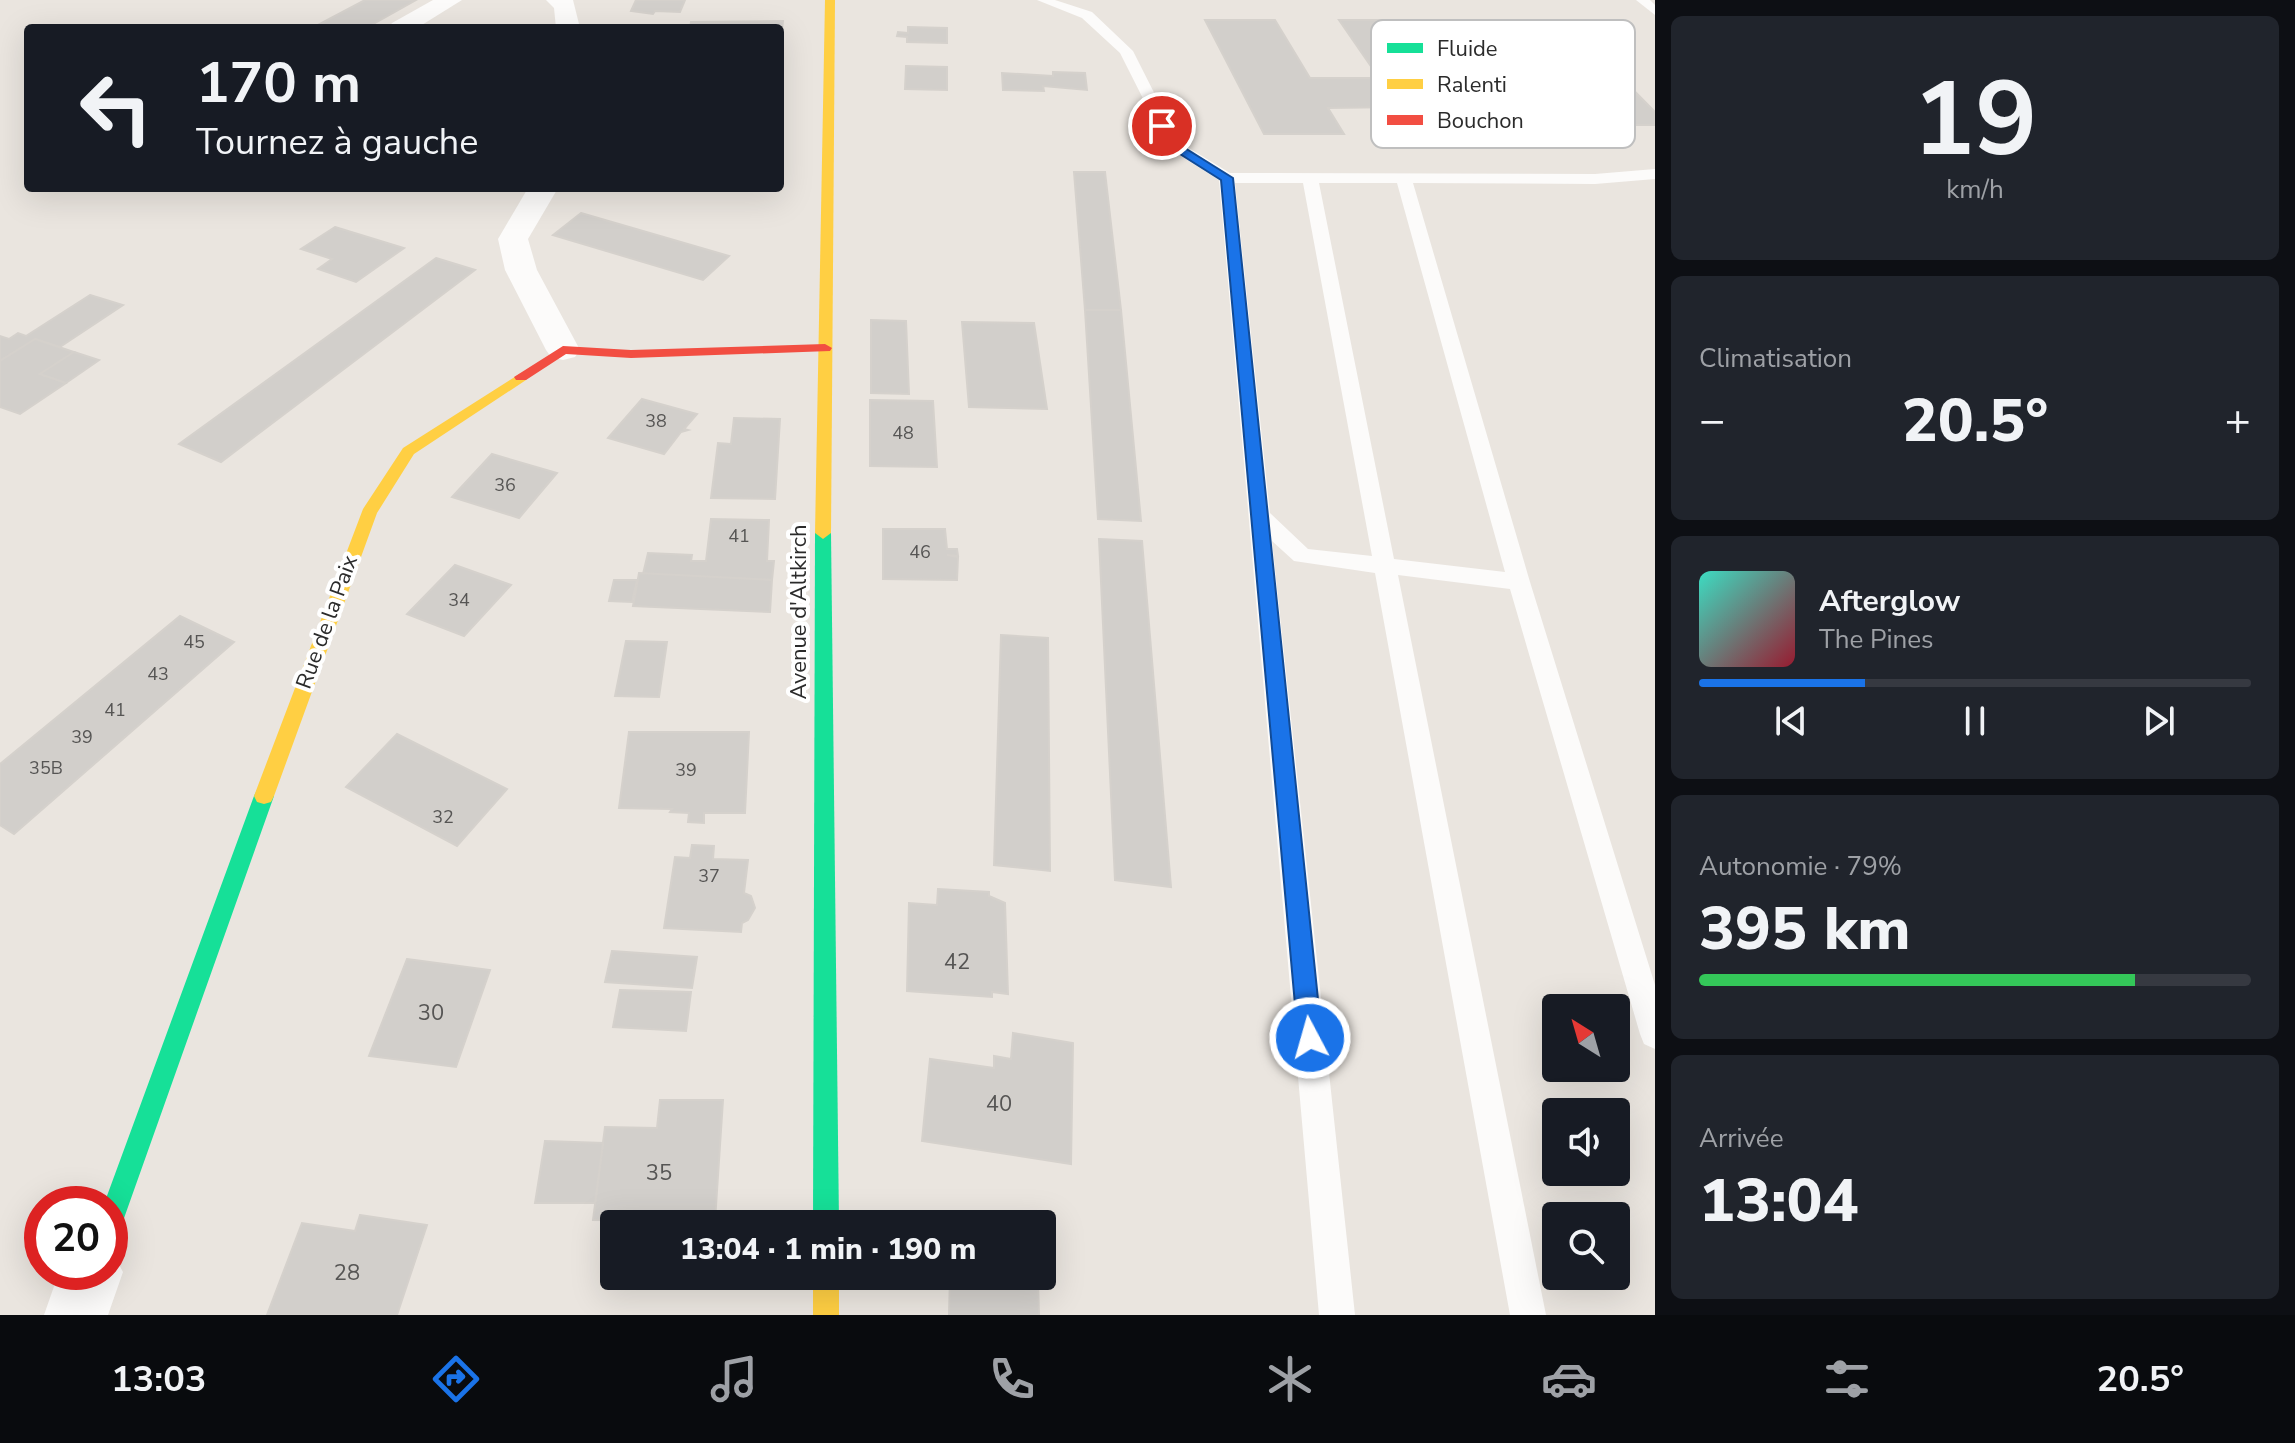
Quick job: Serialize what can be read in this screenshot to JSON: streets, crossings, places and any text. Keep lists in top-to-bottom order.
{
  "streets": {
    "street": ["Avenue d'Altkirch", "Rue de la Paix"]
  },
  "house_numbers": [
    "38",
    "48",
    "36",
    "41",
    "46",
    "34",
    "45",
    "43",
    "41",
    "39",
    "35B",
    "39",
    "32",
    "37",
    "42",
    "30",
    "40",
    "35",
    "28"
  ],
  "legend": ["Fluide", "Ralenti", "Bouchon"],
  "north": "top left",
  "page": {
    "tile": [
      ["19", "km/h"],
      "Climatisation",
      ["Autonomie · 79%", "395 km"],
      ["Arrivée", "13:04"]
    ],
    "turn": ["170 m", "Tournez à gauche"],
    "heat": ["−", "20.5°", "+"],
    "song": ["Afterglow", "The Pines"],
    "limit": "20",
    "trip": "13:04 · 1 min · 190 m",
    "tabs": ["13:03", "20.5°"]
  }
}
